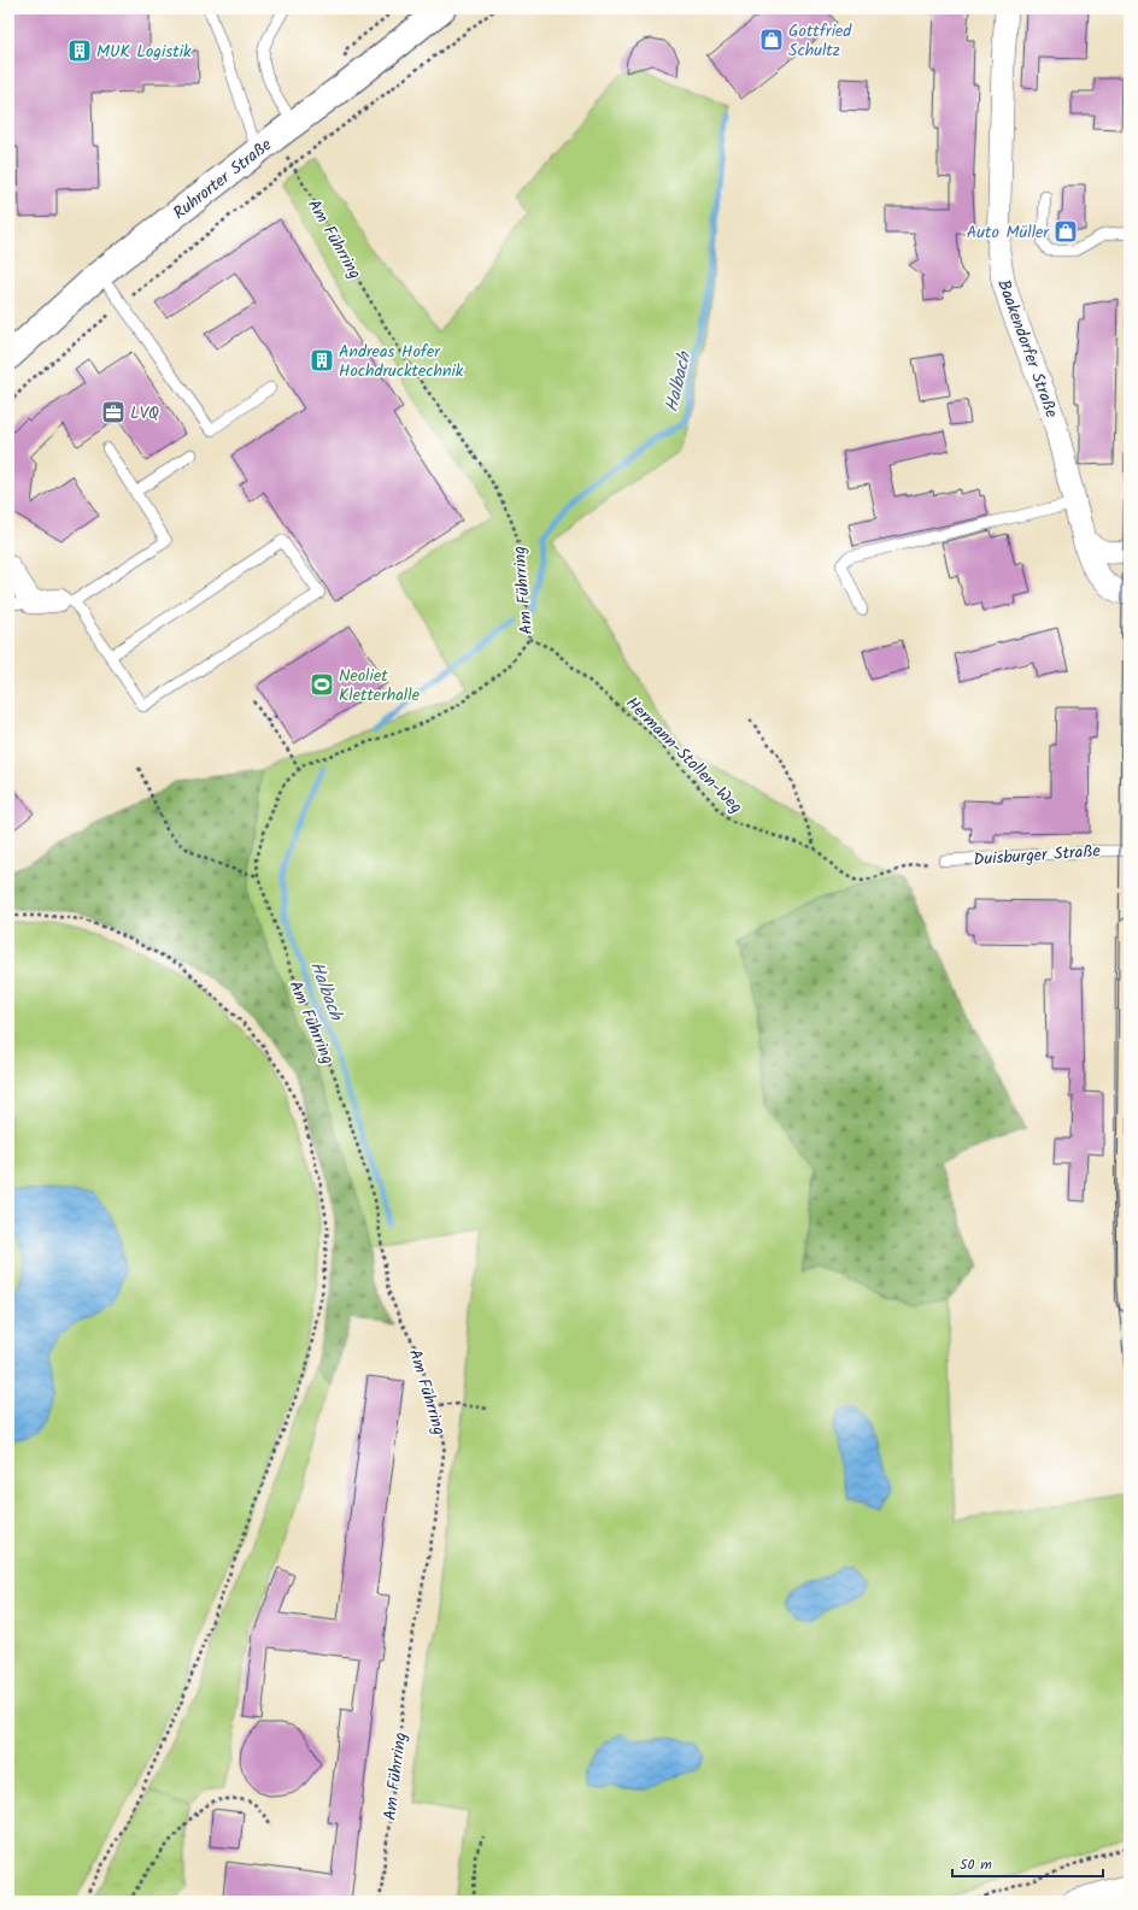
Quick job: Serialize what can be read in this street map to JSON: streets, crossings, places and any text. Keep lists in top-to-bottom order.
{
  "streets": {
    "street": ["Ruhrorter Straße", "Baakendorfer Straße"],
    "lane": ["Duisburger Straße"],
    "path": ["Am Führring", "Hermann-Stollen-Weg"]
  },
  "crossings": [
    ["Ruhrorter Straße", "Am Führring"],
    ["Am Führring", "Hermann-Stollen-Weg"],
    ["Hermann-Stollen-Weg", "Duisburger Straße"]
  ],
  "water": ["Halbach"],
  "places": {
    "shop": ["Gottfried Schultz", "Auto Müller"],
    "building": ["MUK Logistik", "Andreas Hofer Hochdrucktechnik"],
    "office": ["LVQ"],
    "sports": ["Neoliet Kletterhalle"]
  },
  "scale_bar": "50 m"
}
